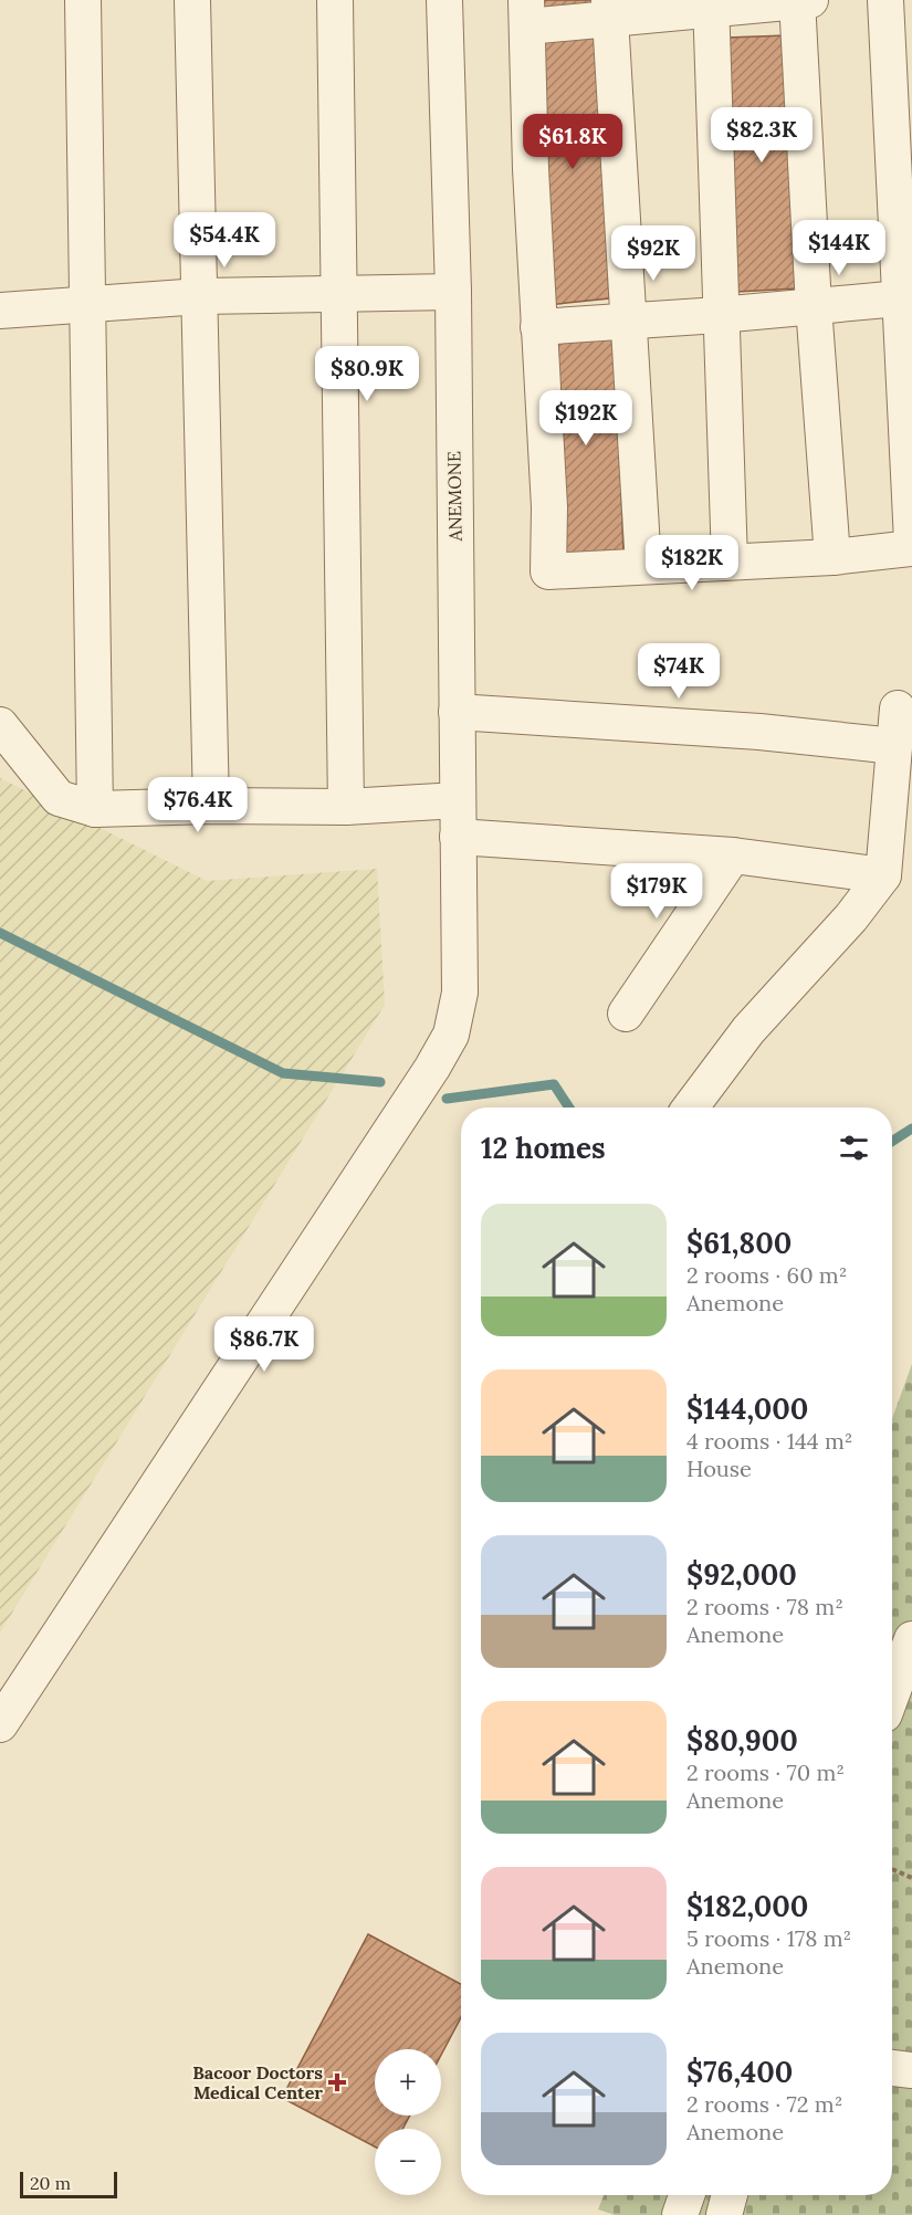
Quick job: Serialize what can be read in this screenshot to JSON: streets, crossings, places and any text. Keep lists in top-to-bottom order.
{
  "streets": {
    "street": ["ANEMONE"]
  },
  "places": {
    "health": ["Bacoor Doctors Medical Center"]
  },
  "scale_bar": "20 m",
  "page": {
    "price": [
      "$82.3K",
      "$61.8K",
      "$54.4K",
      "$144K",
      "$92K",
      "$80.9K",
      "$192K",
      "$182K",
      "$74K",
      "$76.4K",
      "$179K",
      "$86.7K"
    ],
    "heading": "12 homes",
    "list": [
      {
        "name": "$61,800",
        "note": "2 rooms · 60 m² · Anemone"
      },
      {
        "name": "$144,000",
        "note": "4 rooms · 144 m² · House"
      },
      {
        "name": "$92,000",
        "note": "2 rooms · 78 m² · Anemone"
      },
      {
        "name": "$80,900",
        "note": "2 rooms · 70 m² · Anemone"
      },
      {
        "name": "$182,000",
        "note": "5 rooms · 178 m² · Anemone"
      },
      {
        "name": "$76,400",
        "note": "2 rooms · 72 m² · Anemone"
      }
    ],
    "map_buttons": ["+", "−"],
    "scale": "20 m"
  }
}
